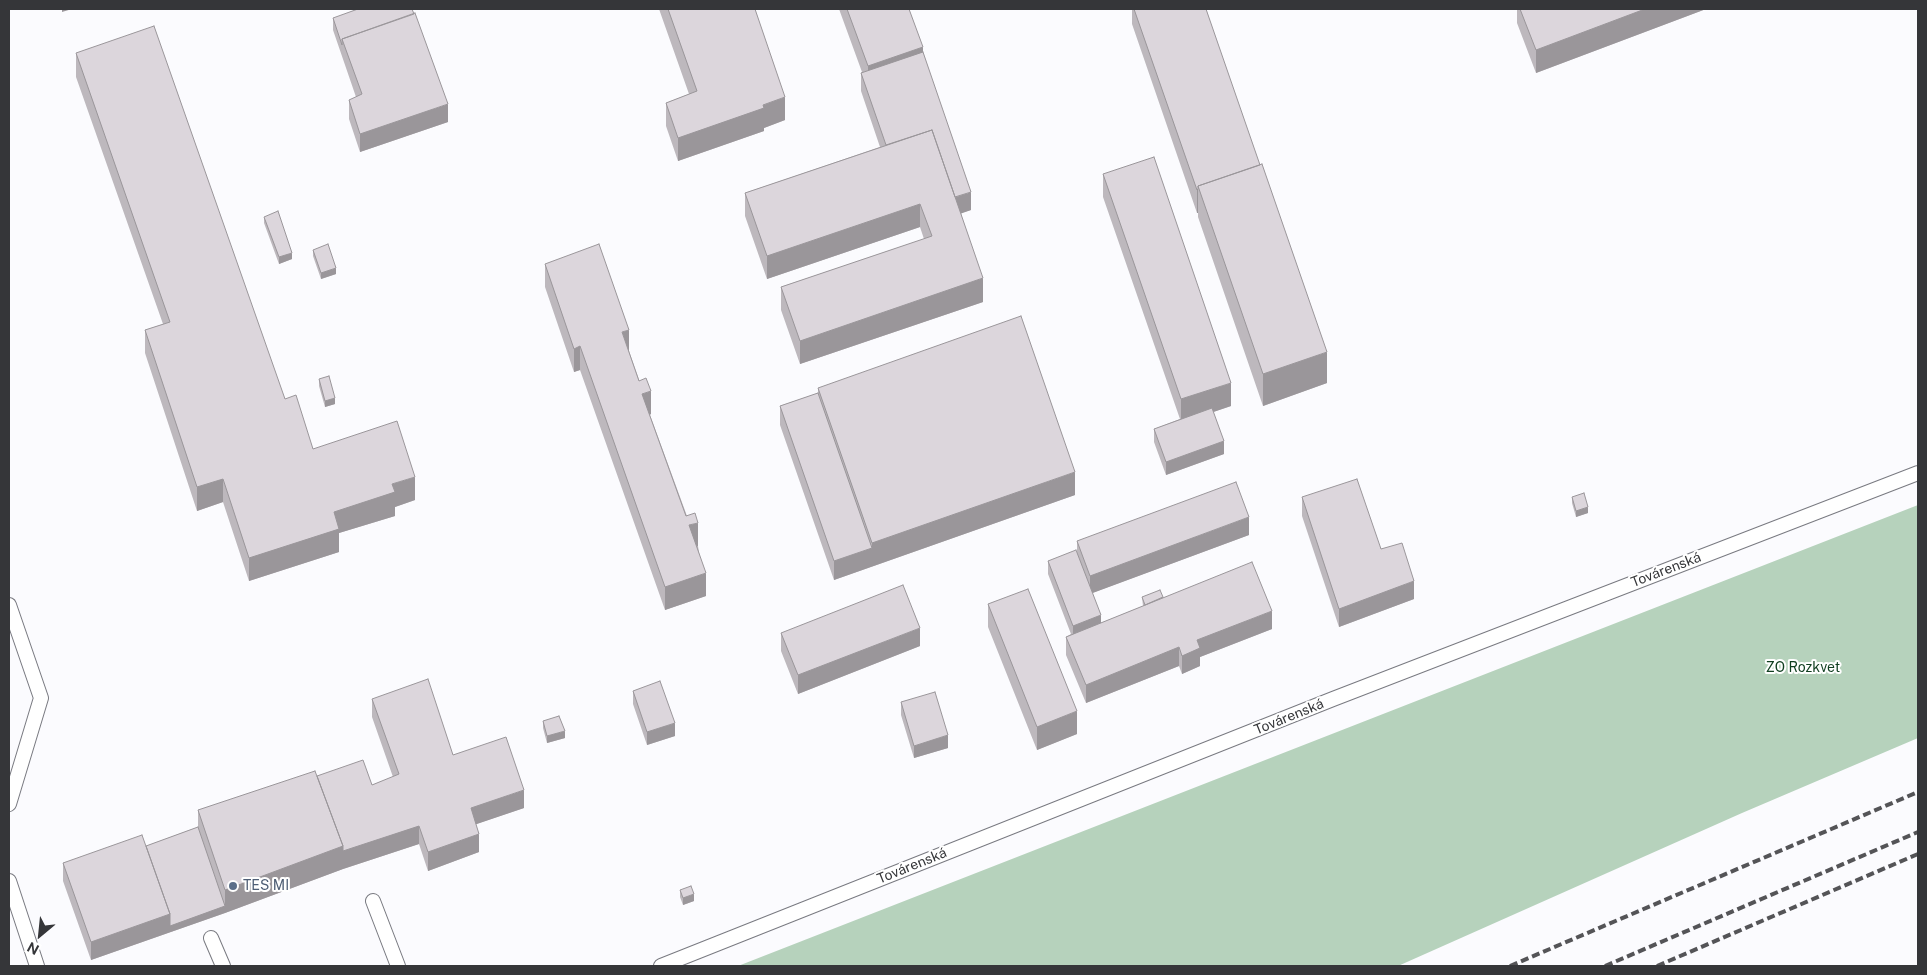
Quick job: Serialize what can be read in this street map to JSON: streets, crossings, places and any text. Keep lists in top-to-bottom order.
{
  "streets": {
    "lane": ["Továrenská"]
  },
  "parks": ["ZO Rozkvet"],
  "places": ["TES MI"],
  "north": "bottom left"
}
